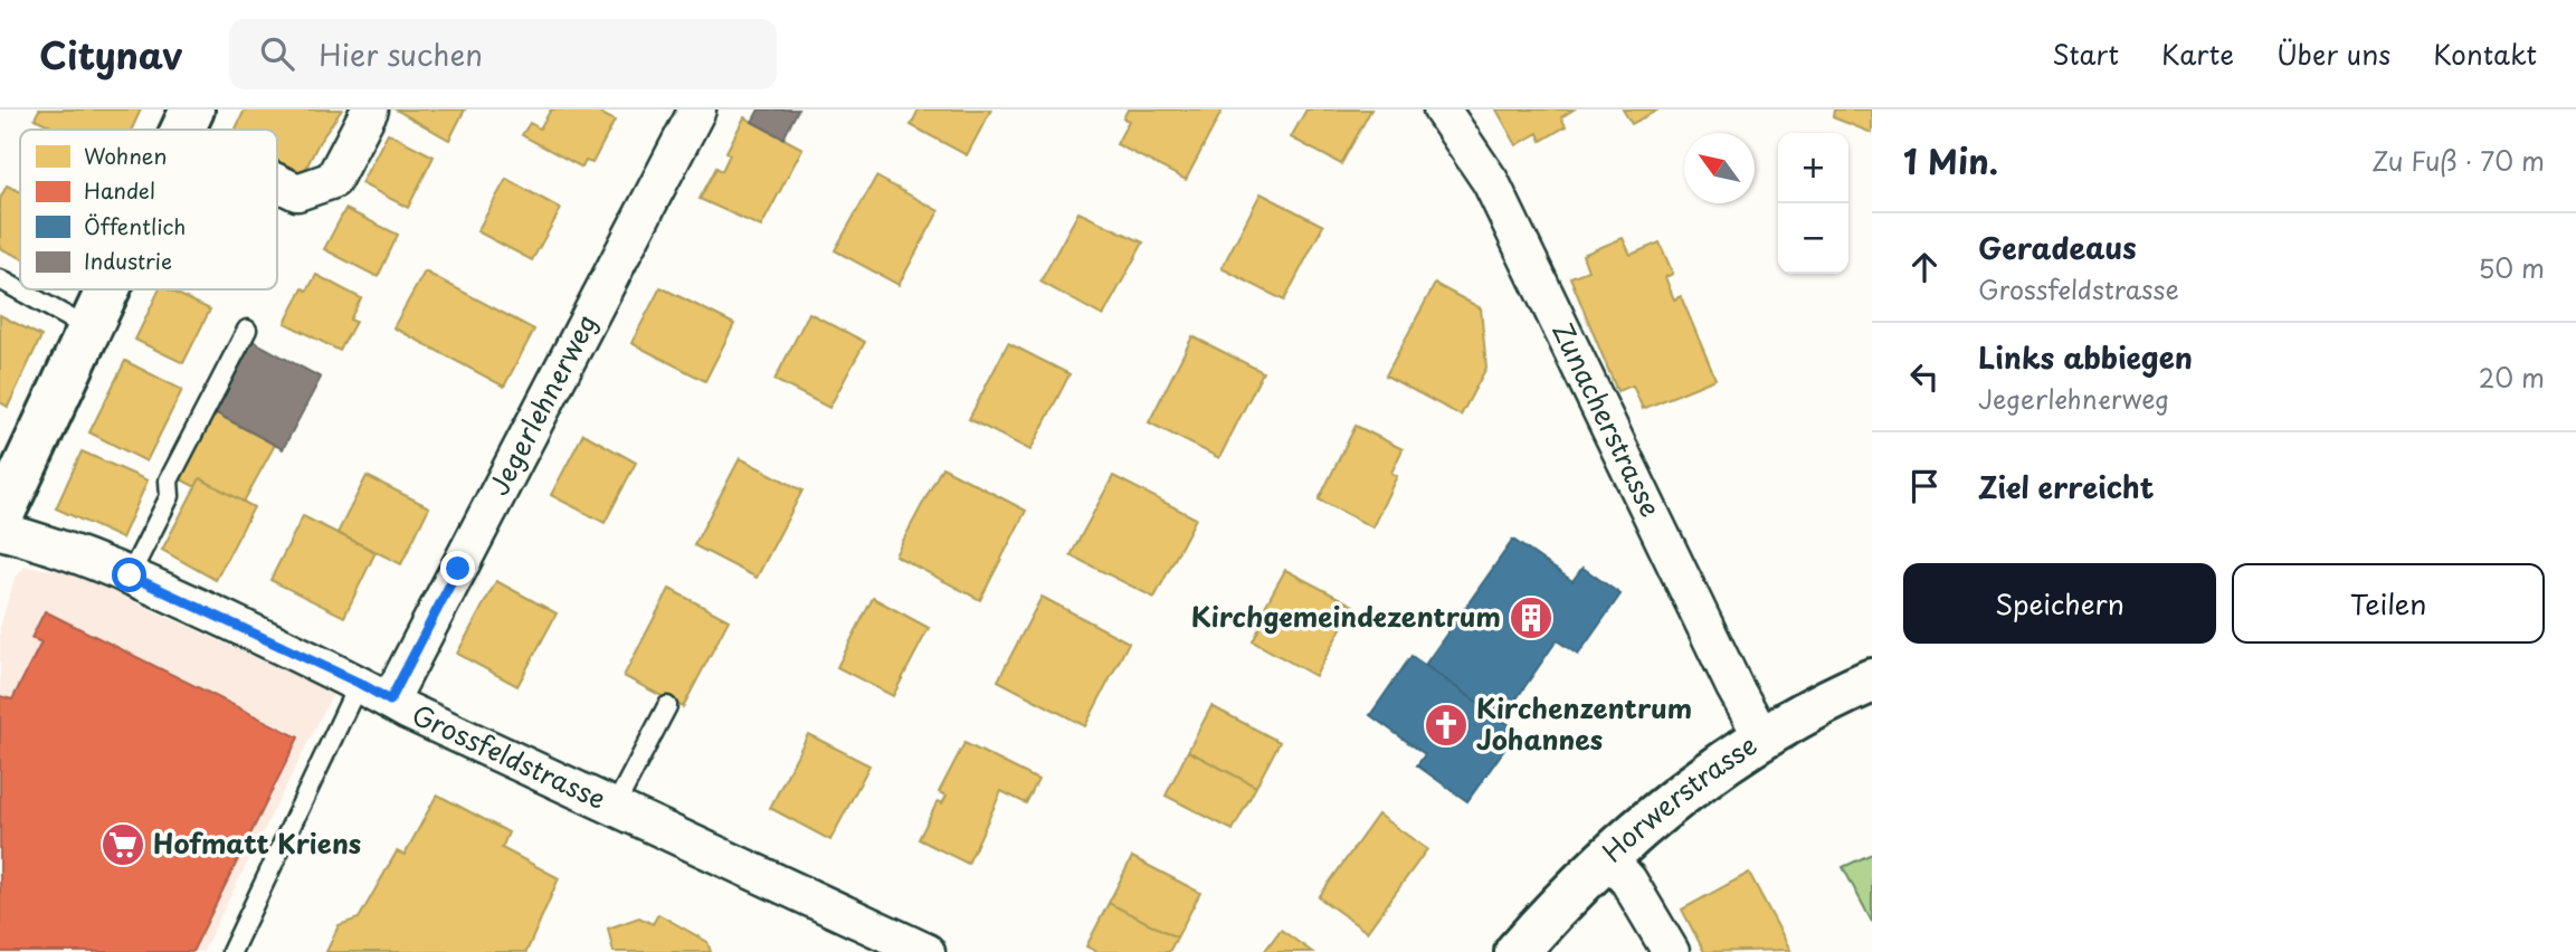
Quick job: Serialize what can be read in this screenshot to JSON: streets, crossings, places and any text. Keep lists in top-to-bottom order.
{
  "streets": {
    "street": [
      "Jegerlehnerweg",
      "Zunacherstrasse",
      "Grossfeldstrasse",
      "Horwerstrasse"
    ]
  },
  "crossings": [
    ["Jegerlehnerweg", "Grossfeldstrasse"],
    ["Zunacherstrasse", "Horwerstrasse"]
  ],
  "places": {
    "building": ["Kirchgemeindezentrum"],
    "church": ["Kirchenzentrum Johannes"],
    "supermarket": ["Hofmatt Kriens"]
  },
  "legend": [
    "Wohnen",
    "Handel",
    "Öffentlich",
    "Industrie"
  ],
  "north": "top left",
  "page": {
    "header": "Citynav",
    "search": "Hier suchen",
    "nav": [
      "Start",
      "Karte",
      "Über uns",
      "Kontakt"
    ],
    "heading": ["1 Min.", "Zu Fuß · 70 m"],
    "map_buttons": ["+", "−"],
    "list": [
      ["Geradeaus", "Grossfeldstrasse", "50 m"],
      ["Links abbiegen", "Jegerlehnerweg", "20 m"],
      "Ziel erreicht"
    ],
    "buttons": ["Speichern", "Teilen"]
  }
}
